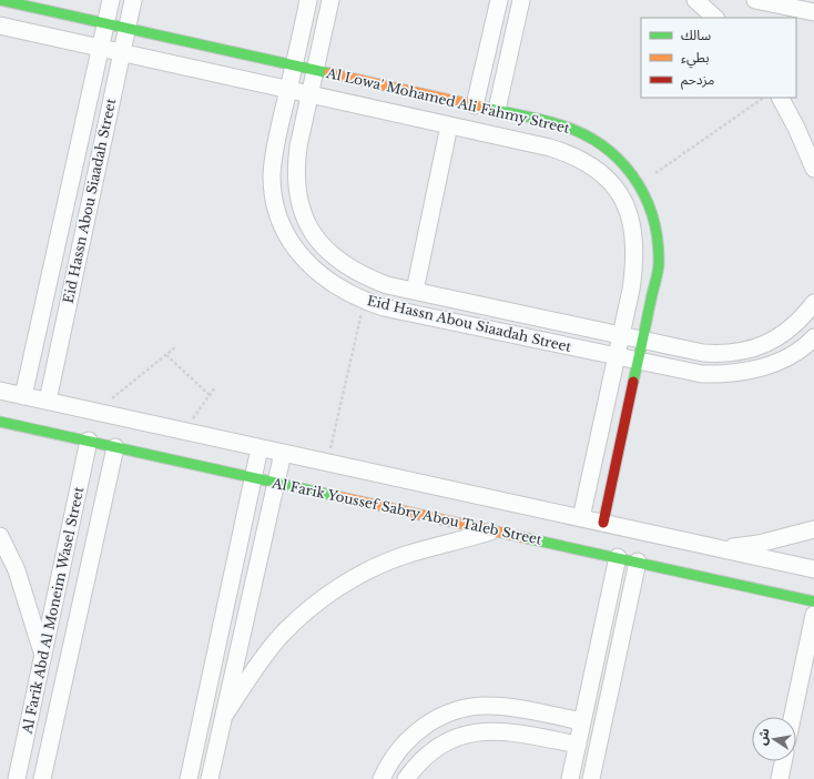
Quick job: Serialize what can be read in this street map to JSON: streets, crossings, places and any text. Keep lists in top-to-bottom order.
{
  "streets": {
    "street": [
      "Al Lowa' Mohamed Ali Fahmy Street",
      "Eid Hassn Abou Siaadah Street",
      "Al Farik Youssef Sabry Abou Taleb Street",
      "Al Farik Abd Al Moneim Wasel Street"
    ]
  },
  "crossings": [
    ["Al Lowa' Mohamed Ali Fahmy Street", "Eid Hassn Abou Siaadah Street"],
    ["Al Farik Youssef Sabry Abou Taleb Street", "Al Farik Abd Al Moneim Wasel Street"]
  ],
  "legend": ["سالك", "بطيء", "مزدحم"],
  "north": "left"
}
